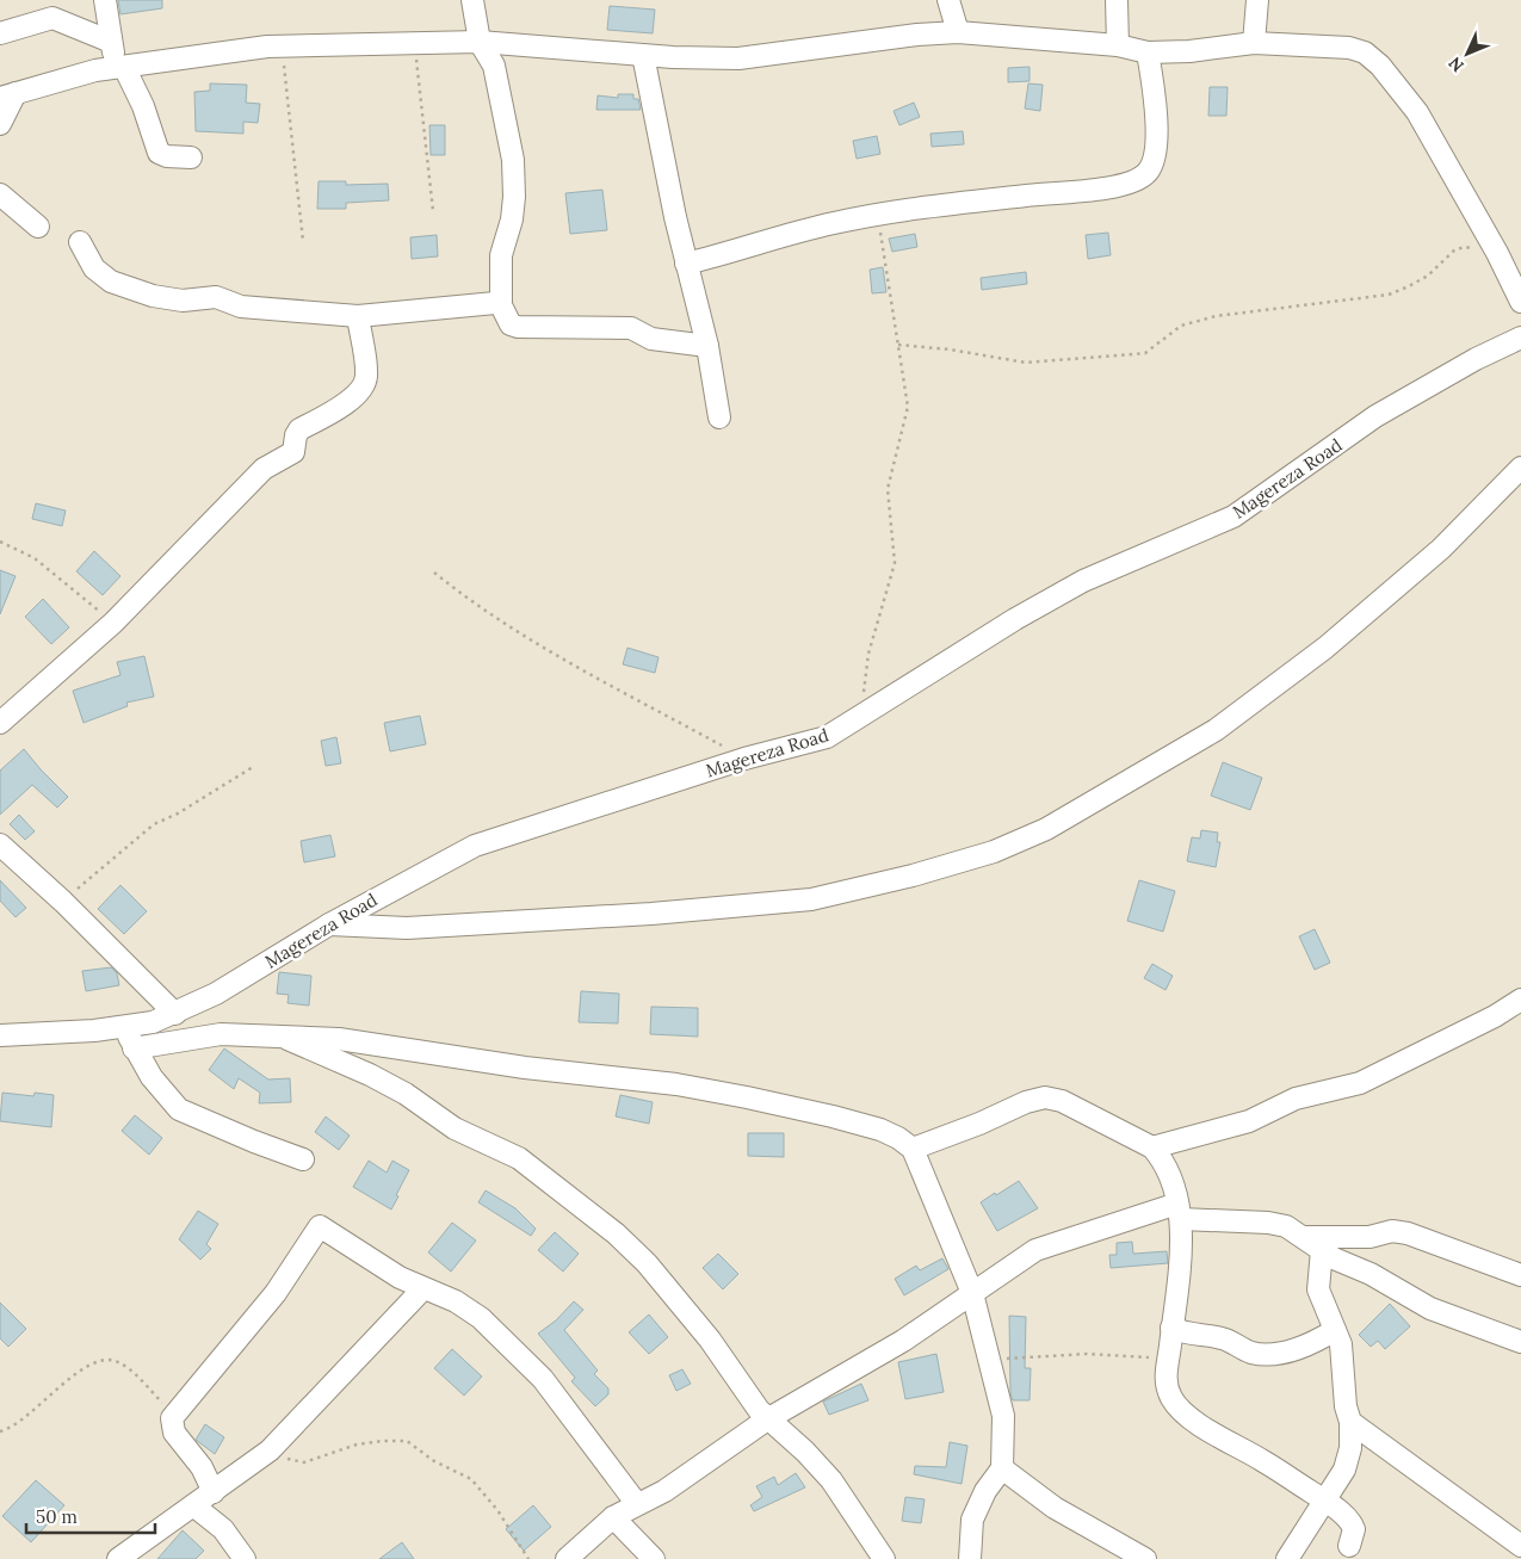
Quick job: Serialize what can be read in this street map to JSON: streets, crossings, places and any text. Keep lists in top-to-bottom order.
{
  "streets": {
    "street": ["Magereza Road"]
  },
  "scale_bar": "50 m",
  "north": "bottom left"
}
